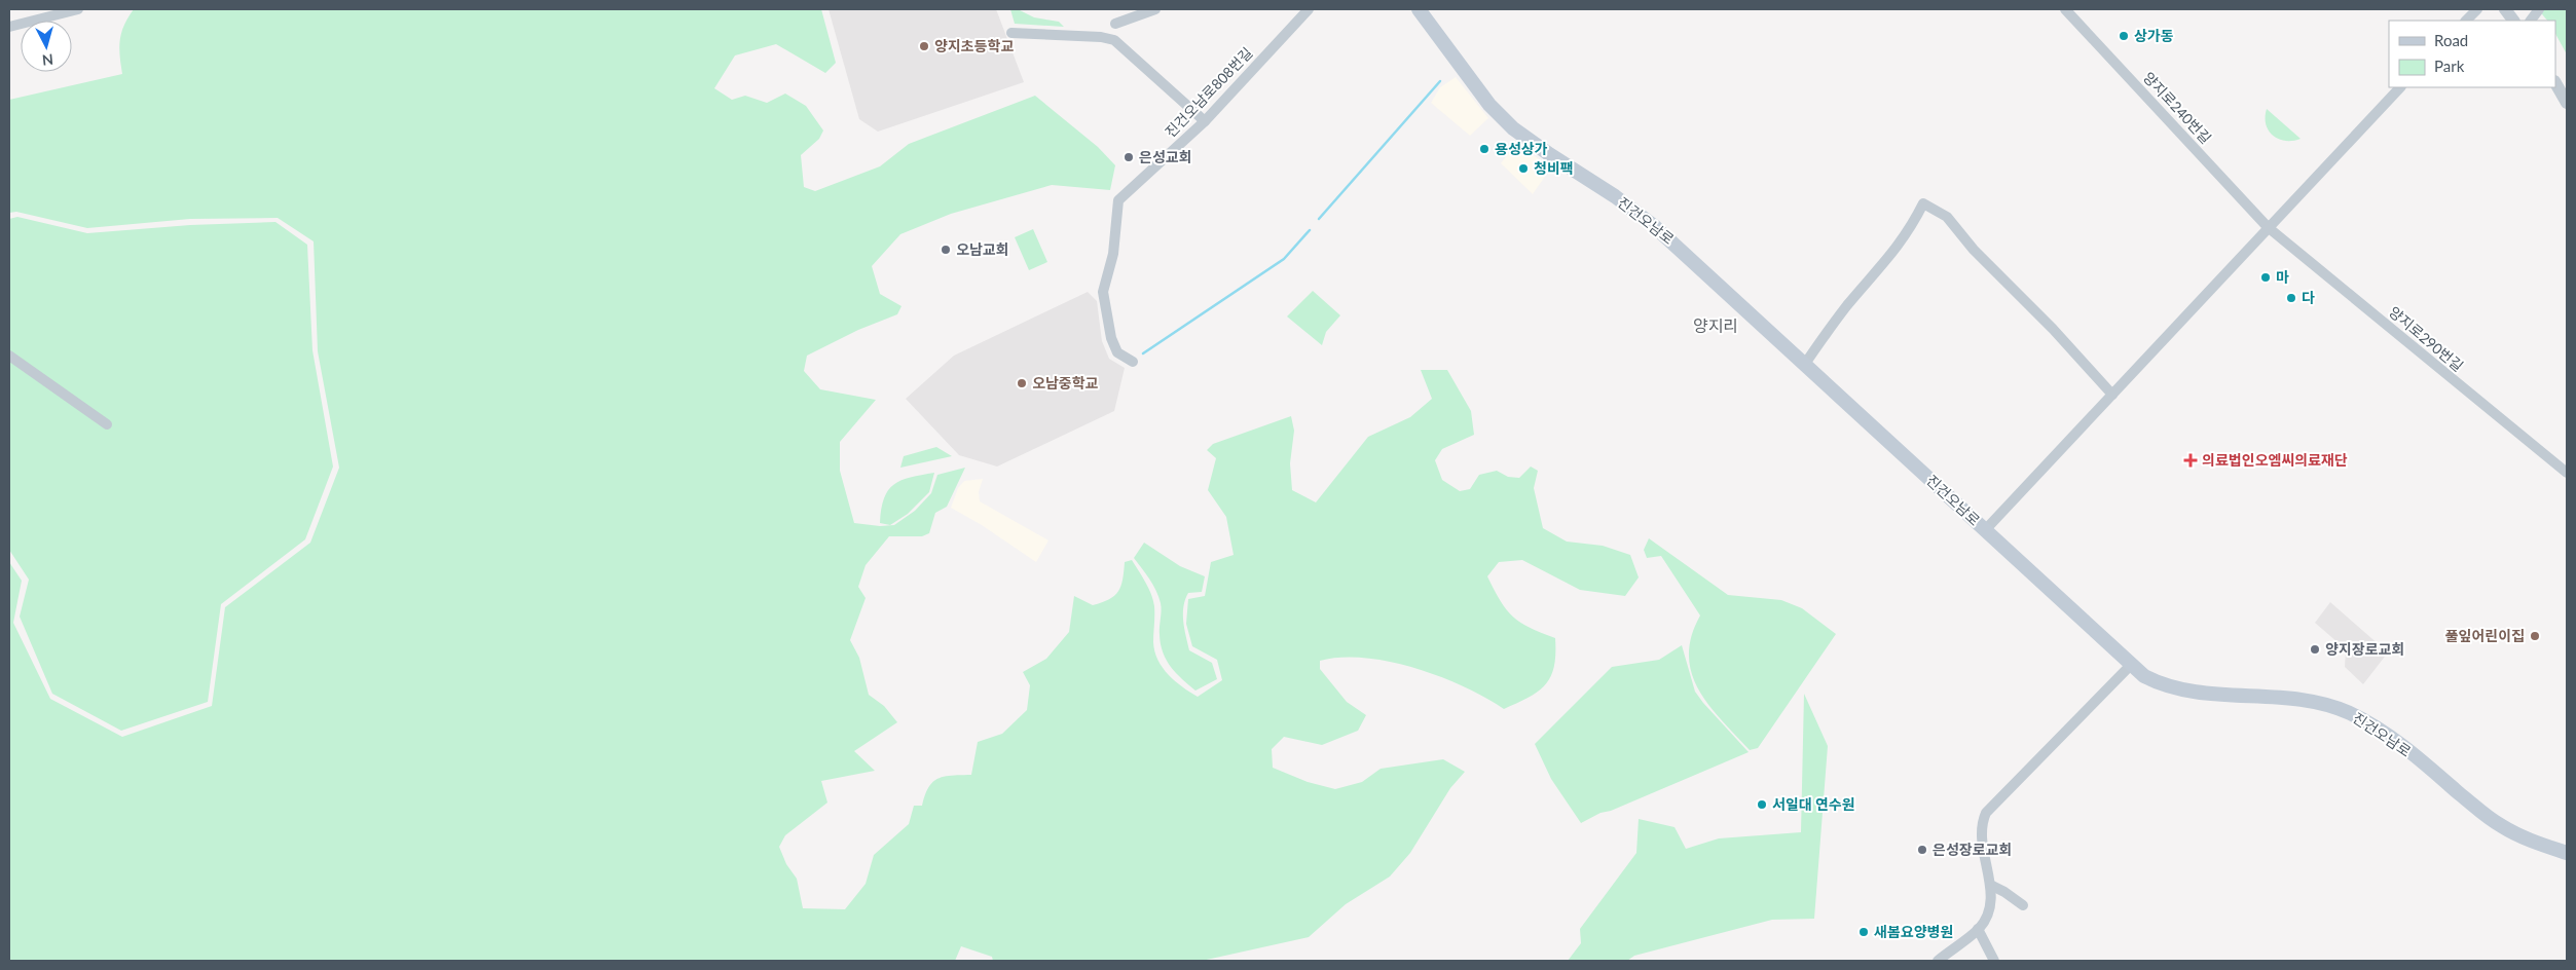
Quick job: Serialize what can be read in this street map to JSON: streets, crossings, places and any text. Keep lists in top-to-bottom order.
{
  "streets": {
    "main road": ["진건오남로"],
    "street": ["진건오남로808번길", "양지로240번길", "양지로290번길"]
  },
  "crossings": [
    ["양지로240번길", "양지로290번길"]
  ],
  "districts": ["양지리"],
  "places": {
    "other": [
      "상가동",
      "양지초등학교",
      "용성상가",
      "은성교회",
      "청비팩",
      "오남교회",
      "마",
      "다",
      "오남중학교",
      "풀잎어린이집",
      "양지장로교회",
      "서일대 연수원",
      "은성장로교회",
      "새봄요양병원"
    ],
    "health": ["의료법인오엠씨의료재단"]
  },
  "legend": ["Road", "Park"],
  "north": "bottom"
}
